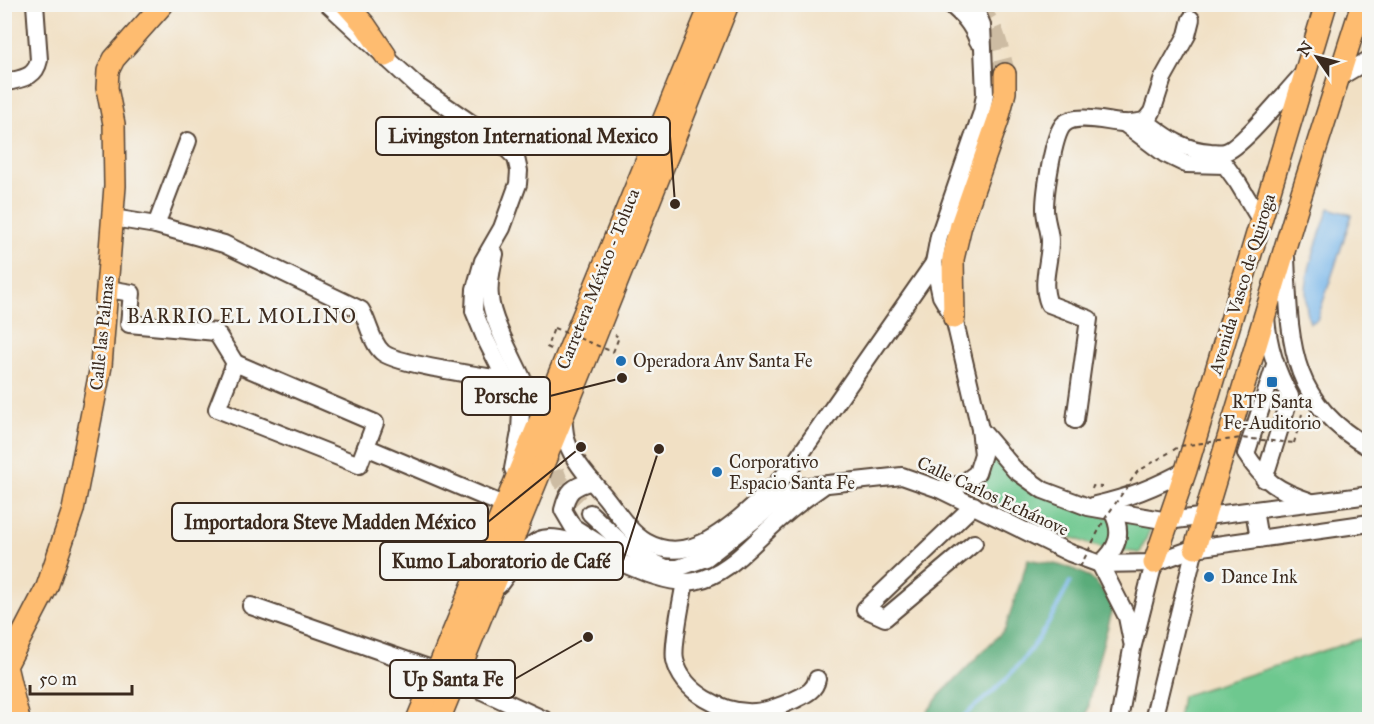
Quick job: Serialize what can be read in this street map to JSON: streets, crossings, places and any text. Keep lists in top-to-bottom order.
{
  "streets": {
    "main road": ["Carretera México - Toluca", "Avenida Vasco de Quiroga", "Calle las Palmas"],
    "street": ["Calle Carlos Echánove"]
  },
  "crossings": [
    ["Carretera México - Toluca", "Calle Carlos Echánove"],
    ["Avenida Vasco de Quiroga", "Calle Carlos Echánove"]
  ],
  "districts": ["BARRIO EL MOLINO"],
  "places": {
    "other": [
      "Livingston International Mexico",
      "Operadora Anv Santa Fe",
      "Porsche",
      "Importadora Steve Madden México",
      "Kumo Laboratorio de Café",
      "Corporativo Espacio Santa Fe",
      "Dance Ink",
      "Up Santa Fe"
    ],
    "transit": ["RTP Santa Fe-Auditorio"]
  },
  "scale_bar": "50 m",
  "north": "top left"
}
